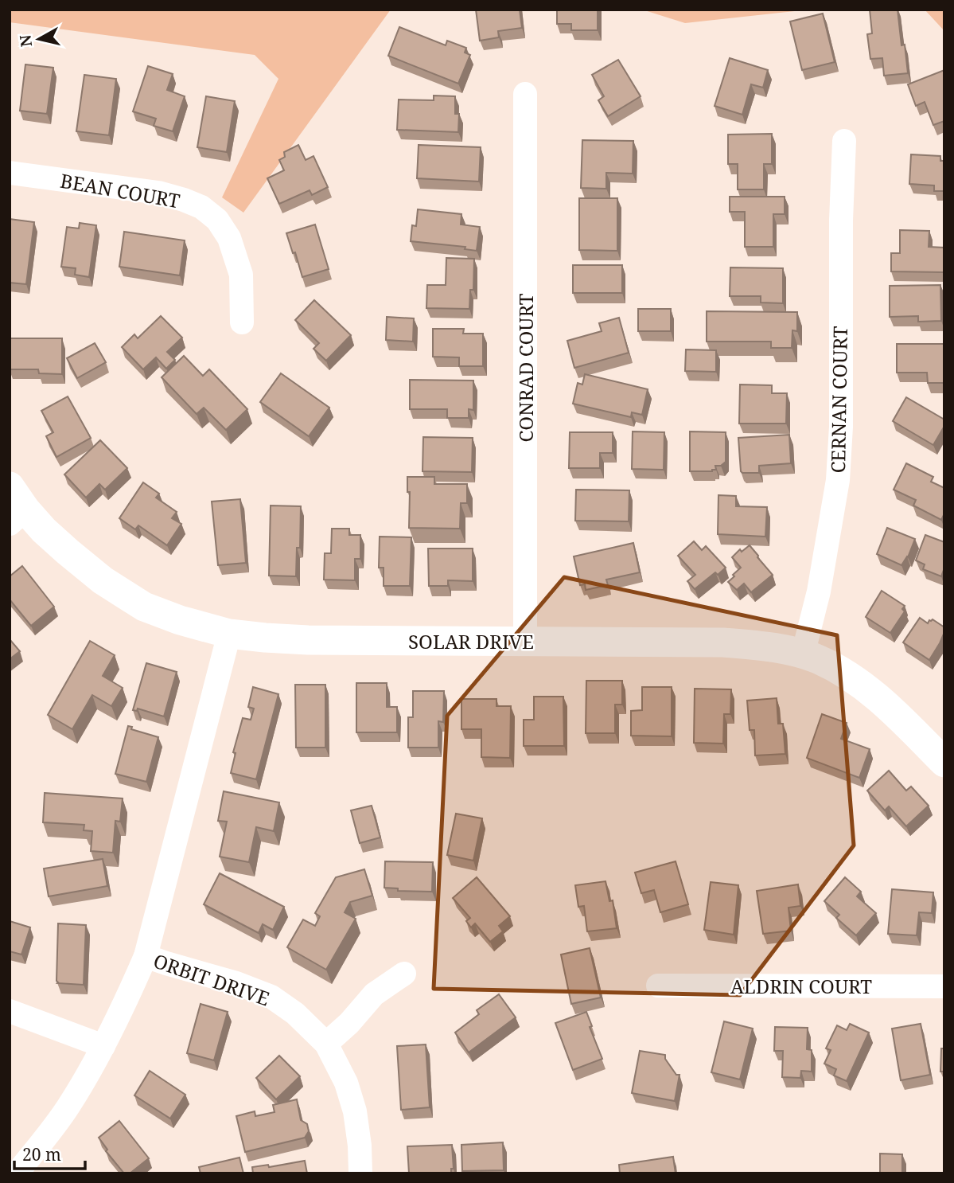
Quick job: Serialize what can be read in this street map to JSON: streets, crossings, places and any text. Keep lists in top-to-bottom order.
{
  "streets": {
    "street": [
      "BEAN COURT",
      "CONRAD COURT",
      "CERNAN COURT",
      "SOLAR DRIVE",
      "ORBIT DRIVE",
      "ALDRIN COURT"
    ]
  },
  "crossings": [
    ["CONRAD COURT", "SOLAR DRIVE"],
    ["CERNAN COURT", "SOLAR DRIVE"],
    ["SOLAR DRIVE", "ORBIT DRIVE"]
  ],
  "scale_bar": "20 m",
  "north": "left"
}
